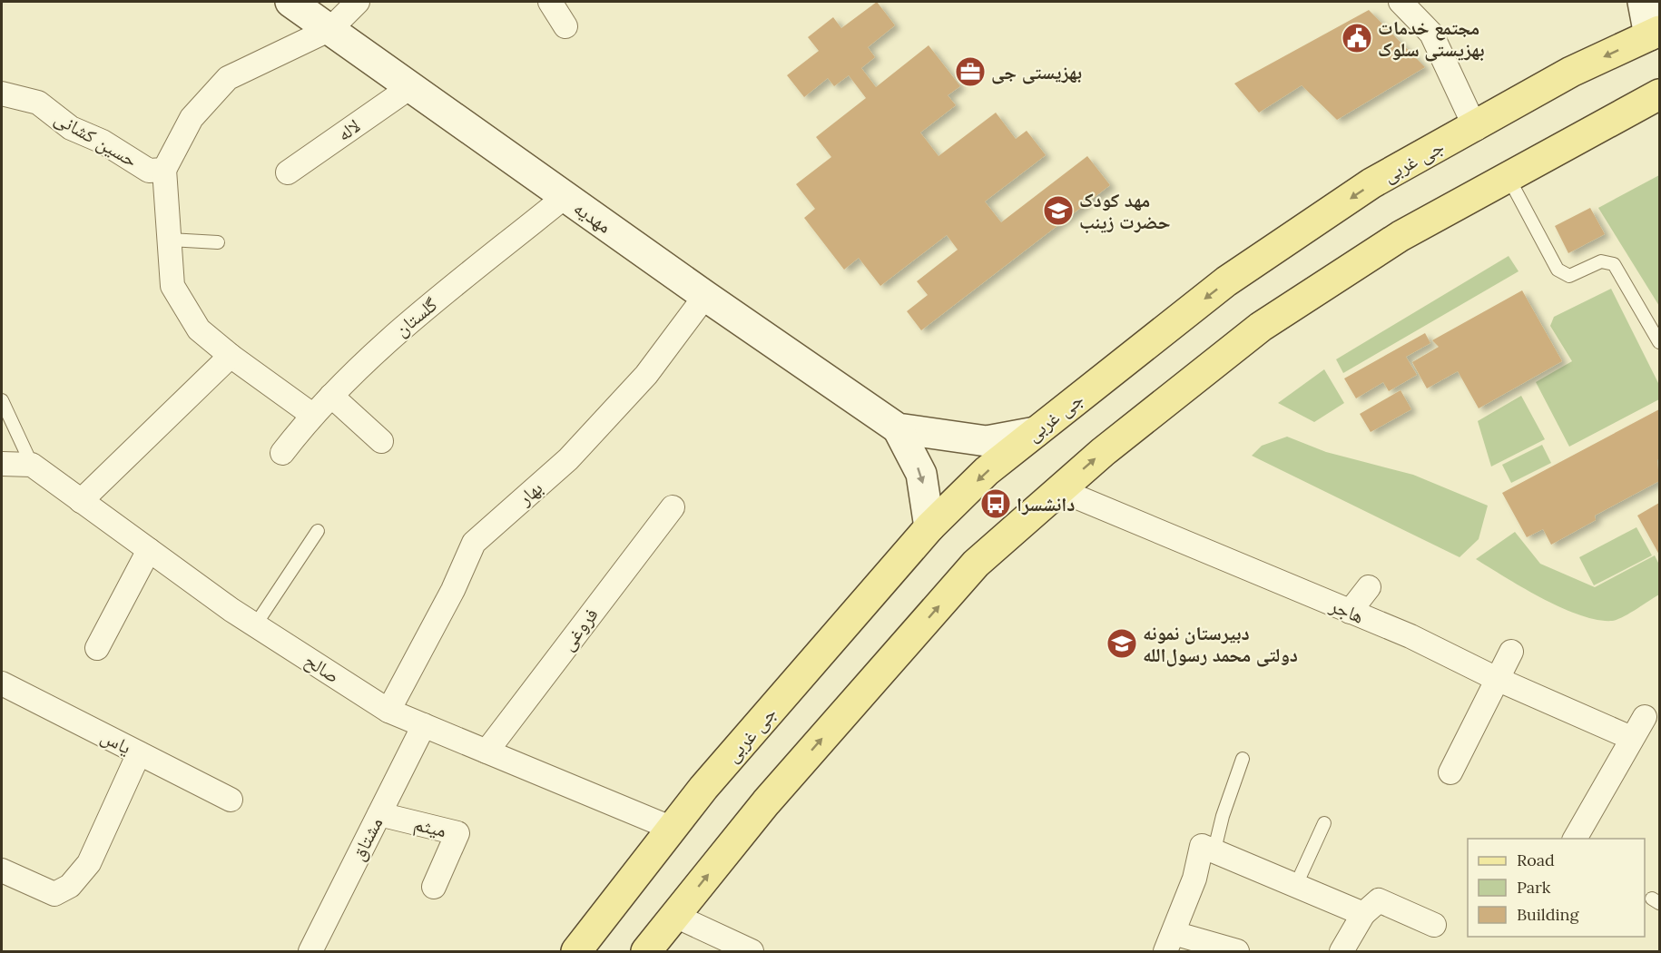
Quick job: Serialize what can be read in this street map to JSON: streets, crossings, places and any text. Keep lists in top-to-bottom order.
{
  "streets": {
    "main road": ["جی غربی"],
    "street": [
      "لاله",
      "حسین کشانی",
      "مهدیه",
      "گلستان",
      "بهار",
      "هاجر",
      "فروغی",
      "صالح",
      "یاس",
      "میثم",
      "مشتاق"
    ]
  },
  "crossings": [
    ["لاله", "مهدیه"],
    ["جی غربی", "صالح"],
    ["مهدیه", "گلستان"],
    ["مهدیه", "بهار"],
    ["بهار", "صالح"],
    ["فروغی", "صالح"],
    ["صالح", "مشتاق"],
    ["میثم", "مشتاق"]
  ],
  "places": {
    "public building": ["مجتمع خدمات بهزیستی سلوک"],
    "office": ["بهزیستی جی"],
    "school or university": ["مهد کودک حضرت زینب", "دبیرستان نمونه دولتی محمد رسول‌الله"],
    "bus stop": ["دانشسرا"]
  },
  "legend": ["Road", "Park", "Building"]
}
